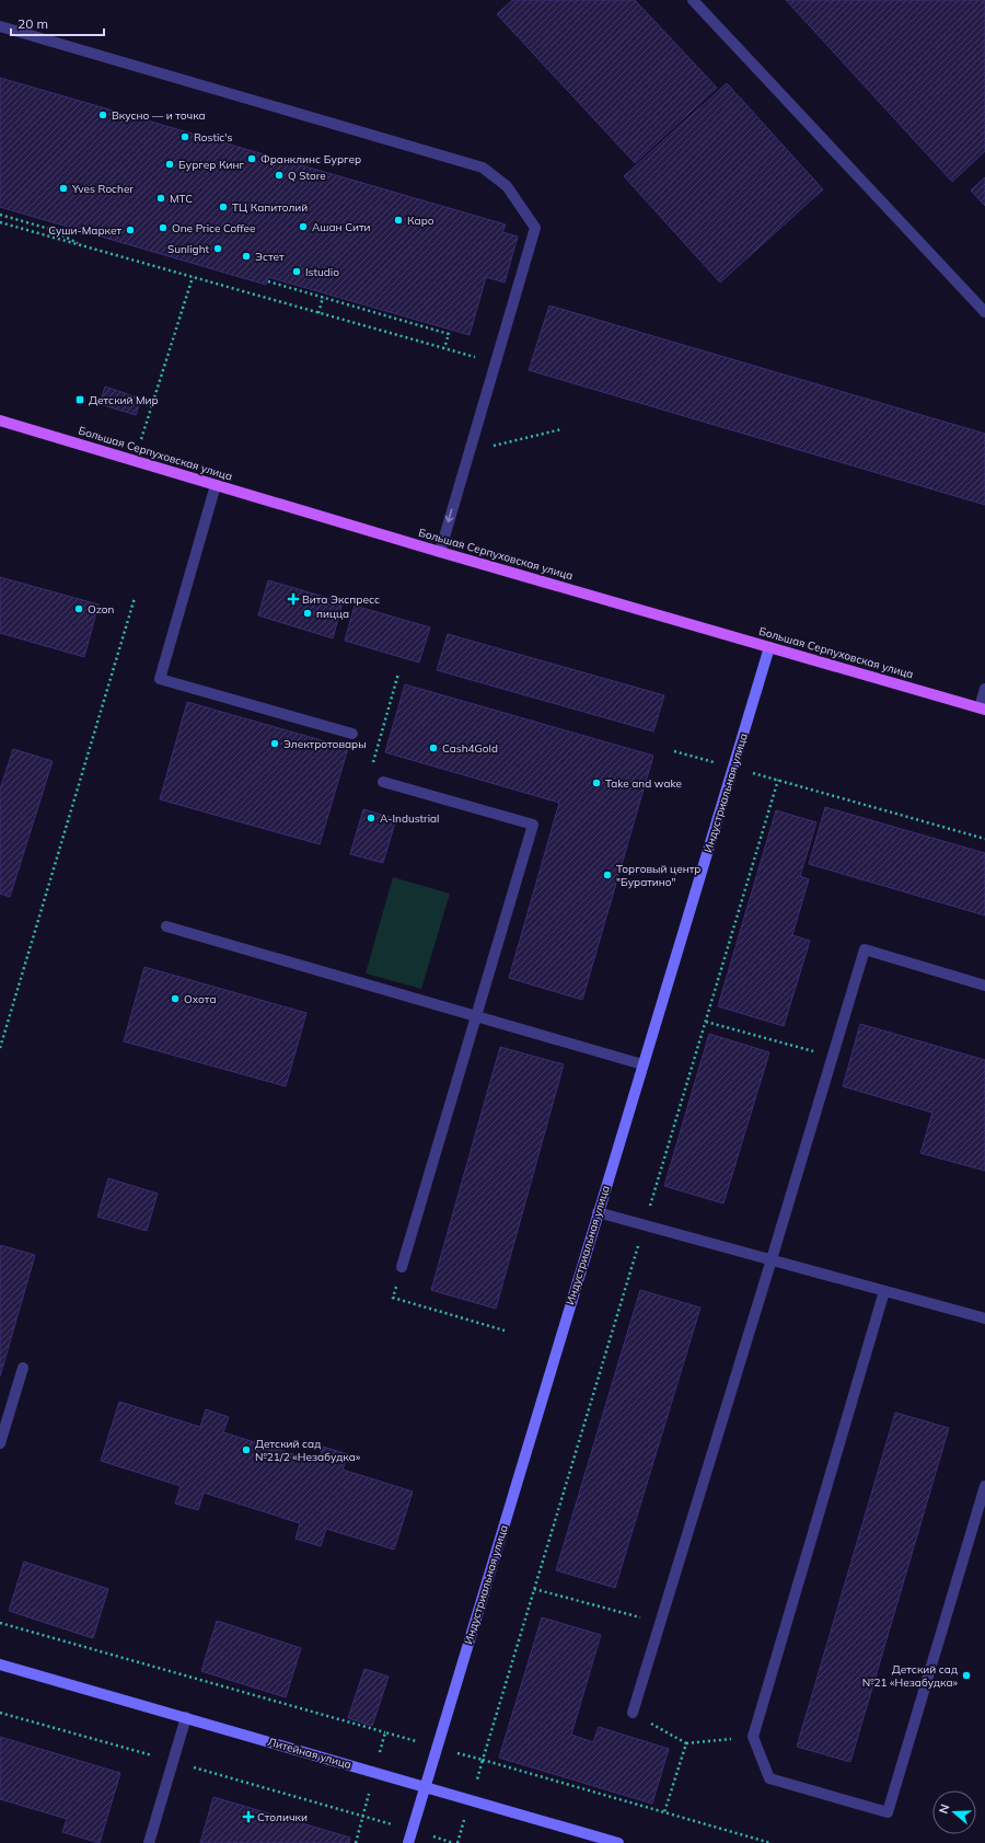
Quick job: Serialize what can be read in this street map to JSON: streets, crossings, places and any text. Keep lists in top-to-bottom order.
{
  "streets": {
    "main road": ["Большая Серпуховская улица"],
    "street": ["Индустриальная улица", "Литейная улица"]
  },
  "crossings": [
    ["Большая Серпуховская улица", "Индустриальная улица"],
    ["Индустриальная улица", "Литейная улица"]
  ],
  "places": {
    "other": [
      "Вкусно — и точка",
      "Rostic's",
      "Франклинс Бургер",
      "Бургер Кинг",
      "Q Store",
      "Yves Rocher",
      "МТС",
      "ТЦ Капитолий",
      "Каро",
      "Ашан Сити",
      "One Price Coffee",
      "Суши-Маркет",
      "Sunlight",
      "Эстет",
      "Istudio",
      "Ozon",
      "пицца",
      "Электротовары",
      "Cash4Gold",
      "Take and wake",
      "A-Industrial",
      "Торговый центр \"Буратино\"",
      "Охота",
      "Детский сад №21/2 «Незабудка»",
      "Детский сад №21 «Незабудка»"
    ],
    "transit": ["Детский Мир"],
    "health": ["Вита Экспресс", "Столички"]
  },
  "scale_bar": "20 m",
  "north": "left"
}
